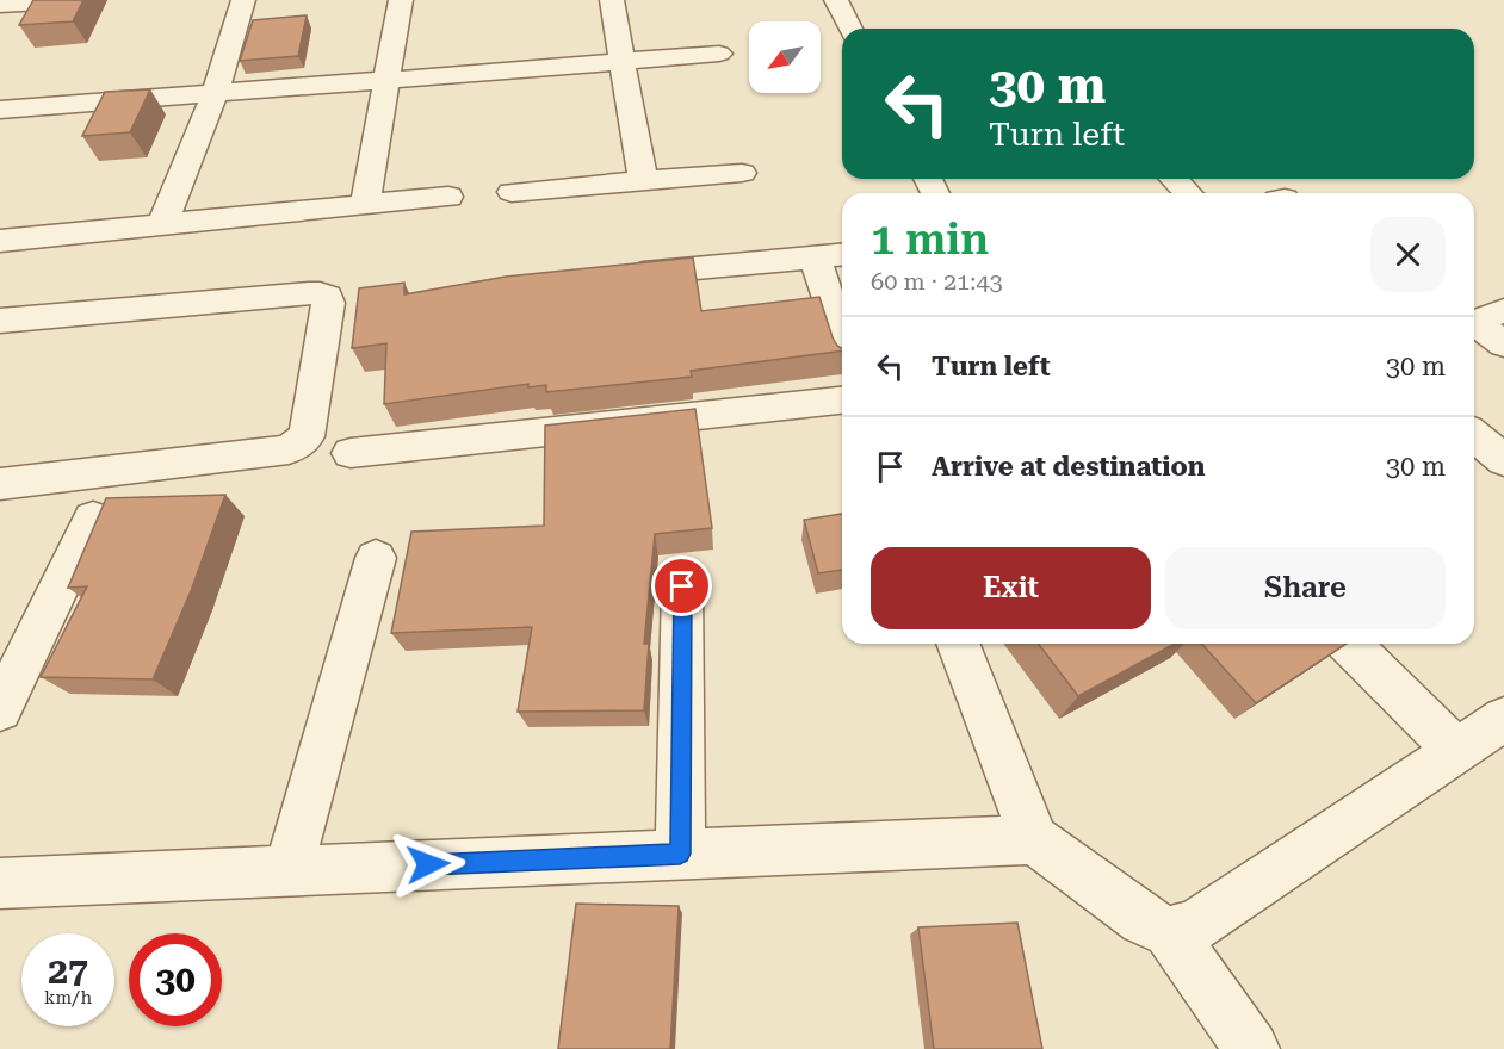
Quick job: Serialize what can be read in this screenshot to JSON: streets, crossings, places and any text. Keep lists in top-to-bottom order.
{
  "north": "bottom left",
  "page": {
    "turn": ["30 m", "Turn left"],
    "heading": ["1 min", "60 m · 21:43"],
    "list": [
      {
        "name": "Turn left",
        "value": "30 m"
      },
      {
        "name": "Arrive at destination",
        "value": "30 m"
      }
    ],
    "buttons": ["Exit", "Share"],
    "speed": "27 km/h",
    "limit": "30"
  }
}
